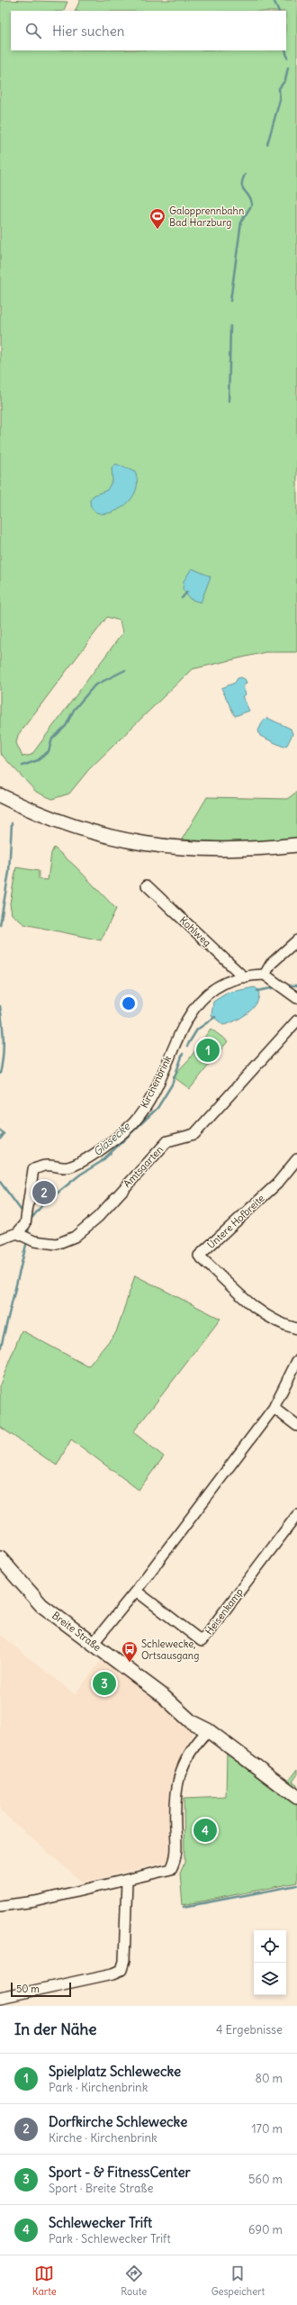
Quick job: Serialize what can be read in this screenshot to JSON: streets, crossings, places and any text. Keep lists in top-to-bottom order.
{
  "streets": {
    "street": [
      "Kohlweg",
      "Kirchenbrink",
      "Amtsgarten",
      "Untere Hofbreite",
      "Heisenkamp",
      "Breite Straße"
    ]
  },
  "crossings": [
    ["Kohlweg", "Kirchenbrink"],
    ["Kirchenbrink", "Amtsgarten"]
  ],
  "water": ["Gläsecke"],
  "places": {
    "sports": ["Galopprennbahn Bad Harzburg"],
    "bus stop": ["Schlewecke, Ortsausgang"]
  },
  "scale_bar": "50 m",
  "page": {
    "search": "Hier suchen",
    "pins": [
      "1",
      "2",
      "3",
      "4"
    ],
    "scale": "50 m",
    "heading": ["In der Nähe", "4 Ergebnisse"],
    "list": [
      {
        "mark": "1",
        "name": "Spielplatz Schlewecke",
        "note": "Park · Kirchenbrink",
        "value": "80 m"
      },
      {
        "mark": "2",
        "name": "Dorfkirche Schlewecke",
        "note": "Kirche · Kirchenbrink",
        "value": "170 m"
      },
      {
        "mark": "3",
        "name": "Sport - & FitnessCenter",
        "note": "Sport · Breite Straße",
        "value": "560 m"
      },
      {
        "mark": "4",
        "name": "Schlewecker Trift",
        "note": "Park · Schlewecker Trift",
        "value": "690 m"
      }
    ],
    "nav": ["Karte", "Route", "Gespeichert"]
  }
}
